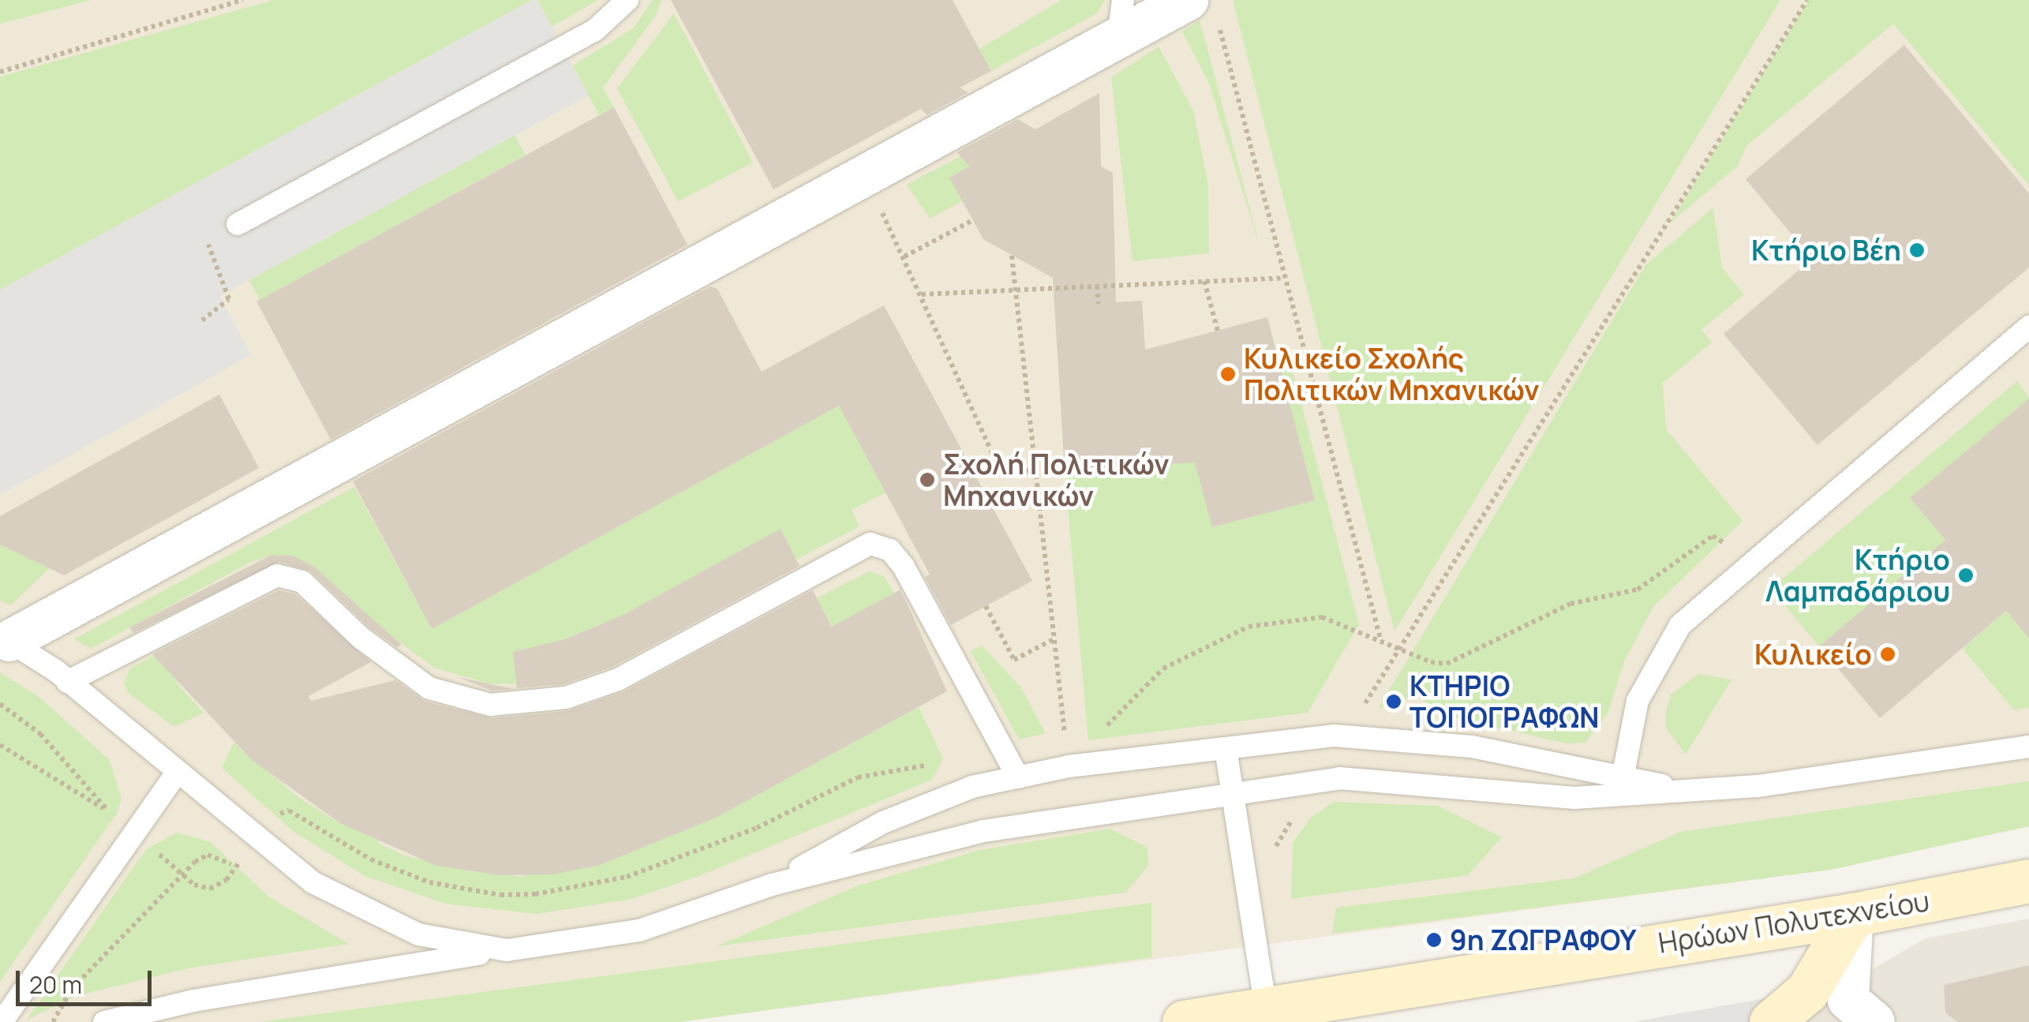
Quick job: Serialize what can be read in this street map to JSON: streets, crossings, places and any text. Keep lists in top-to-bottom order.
{
  "streets": {
    "street": ["Ηρώων Πολυτεχνείου"]
  },
  "places": [
    "Κτήριο Βέη",
    "Κυλικείο Σχολής Πολιτικών Μηχανικών",
    "Σχολή Πολιτικών Μηχανικών",
    "Κτήριο Λαμπαδάριου",
    "Κυλικείο",
    "ΚΤΗΡΙΟ ΤΟΠΟΓΡΑΦΩΝ",
    "9η ΖΩΓΡΑΦΟΥ"
  ],
  "scale_bar": "20 m"
}
